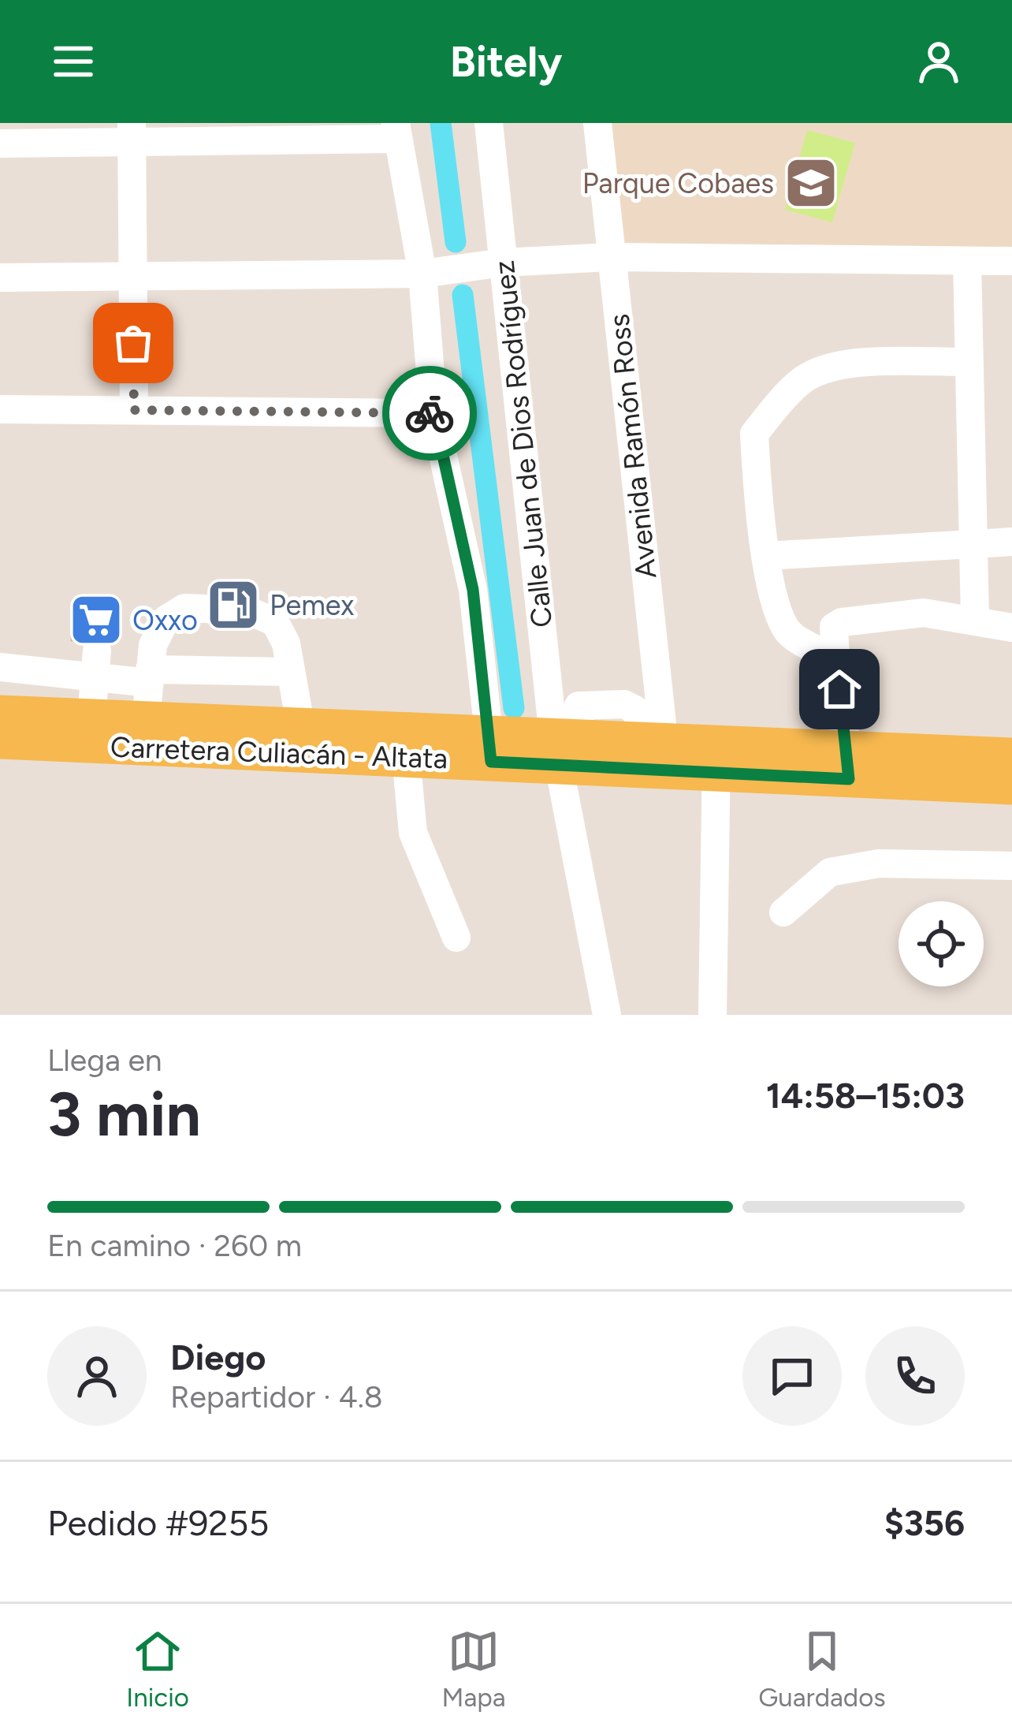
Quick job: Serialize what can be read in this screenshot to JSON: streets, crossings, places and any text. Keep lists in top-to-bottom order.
{
  "streets": {
    "main road": ["Carretera Culiacán - Altata"],
    "street": ["Calle Juan de Dios Rodríguez", "Avenida Ramón Ross"]
  },
  "crossings": [
    ["Calle Juan de Dios Rodríguez", "Carretera Culiacán - Altata"],
    ["Avenida Ramón Ross", "Carretera Culiacán - Altata"]
  ],
  "places": {
    "school or university": ["Parque Cobaes"],
    "fuel station": ["Pemex"],
    "supermarket": ["Oxxo"]
  },
  "page": {
    "header": "Bitely",
    "heading": ["3 min", "Llega en", "14:58–15:03"],
    "panel": [
      "Diego",
      "Repartidor · 4.8",
      "Pedido #9255",
      "$356"
    ],
    "bar": "En camino · 260 m",
    "tabs": ["Inicio", "Mapa", "Guardados"]
  }
}
